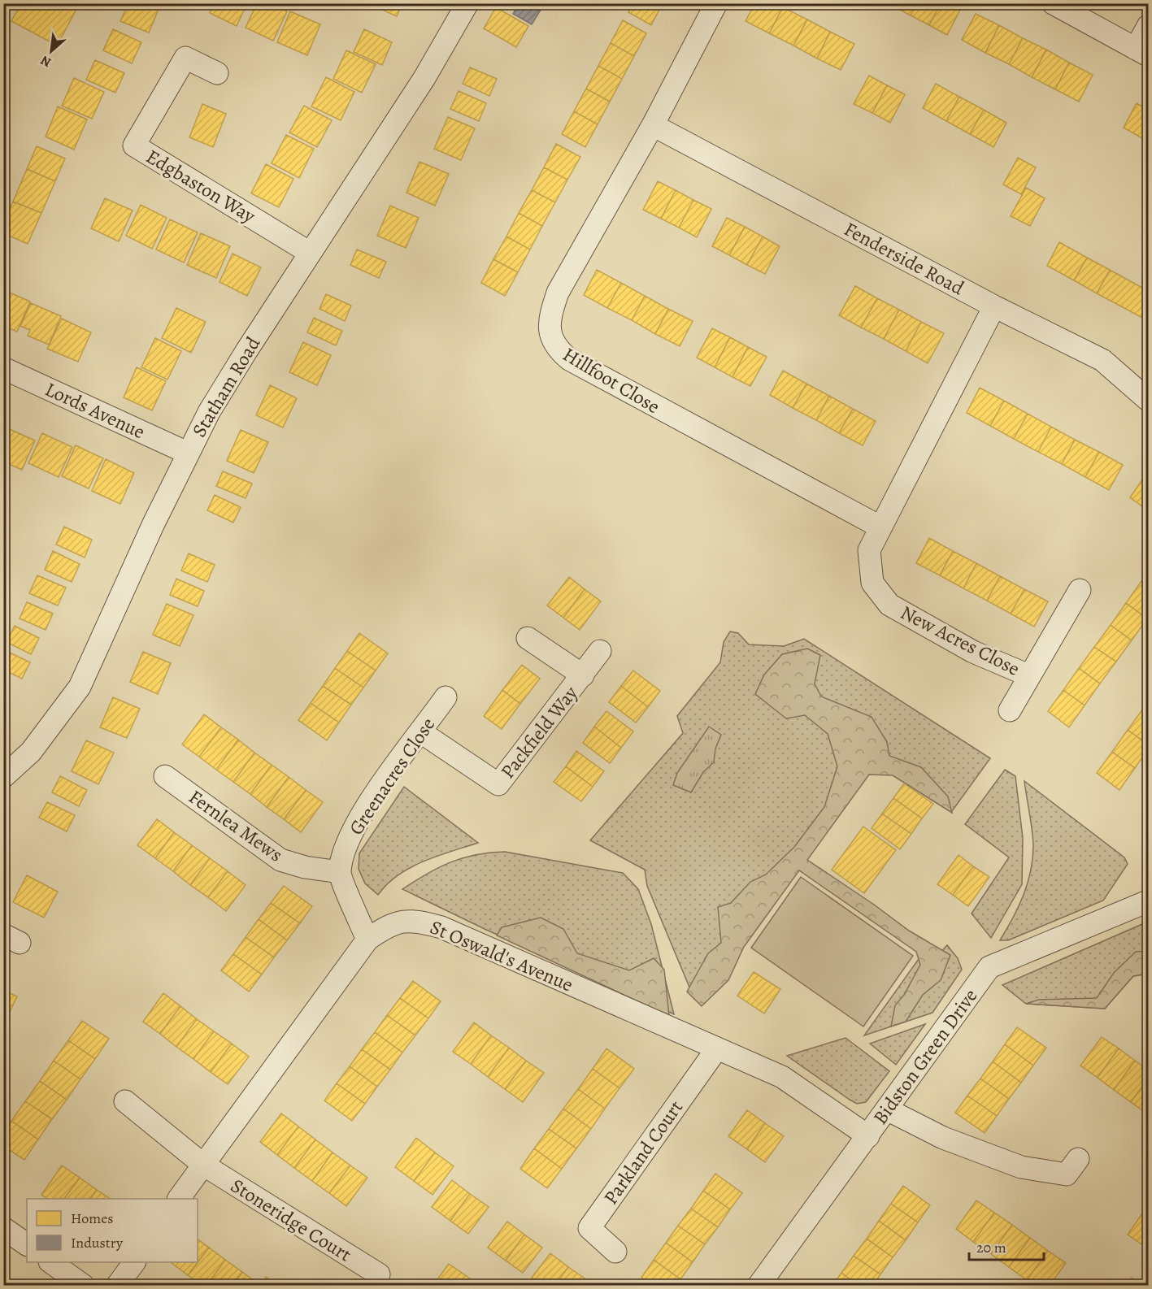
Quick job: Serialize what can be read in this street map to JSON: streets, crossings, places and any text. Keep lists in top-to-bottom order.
{
  "streets": {
    "street": [
      "Edgbaston Way",
      "Fenderside Road",
      "Hillfoot Close",
      "Statham Road",
      "Lords Avenue",
      "New Acres Close",
      "Packfield Way",
      "Greenacres Close",
      "Fernlea Mews",
      "St Oswald's Avenue",
      "Bidston Green Drive",
      "Parkland Court",
      "Stoneridge Court"
    ]
  },
  "crossings": [
    ["Edgbaston Way", "Statham Road"],
    ["Fenderside Road", "Hillfoot Close"],
    ["Fenderside Road", "New Acres Close"],
    ["Hillfoot Close", "New Acres Close"],
    ["Statham Road", "Lords Avenue"],
    ["Packfield Way", "Greenacres Close"],
    ["Greenacres Close", "Fernlea Mews"],
    ["St Oswald's Avenue", "Bidston Green Drive"],
    ["St Oswald's Avenue", "Parkland Court"],
    ["St Oswald's Avenue", "Stoneridge Court"]
  ],
  "legend": ["Homes", "Industry"],
  "scale_bar": "20 m",
  "north": "bottom left"
}
